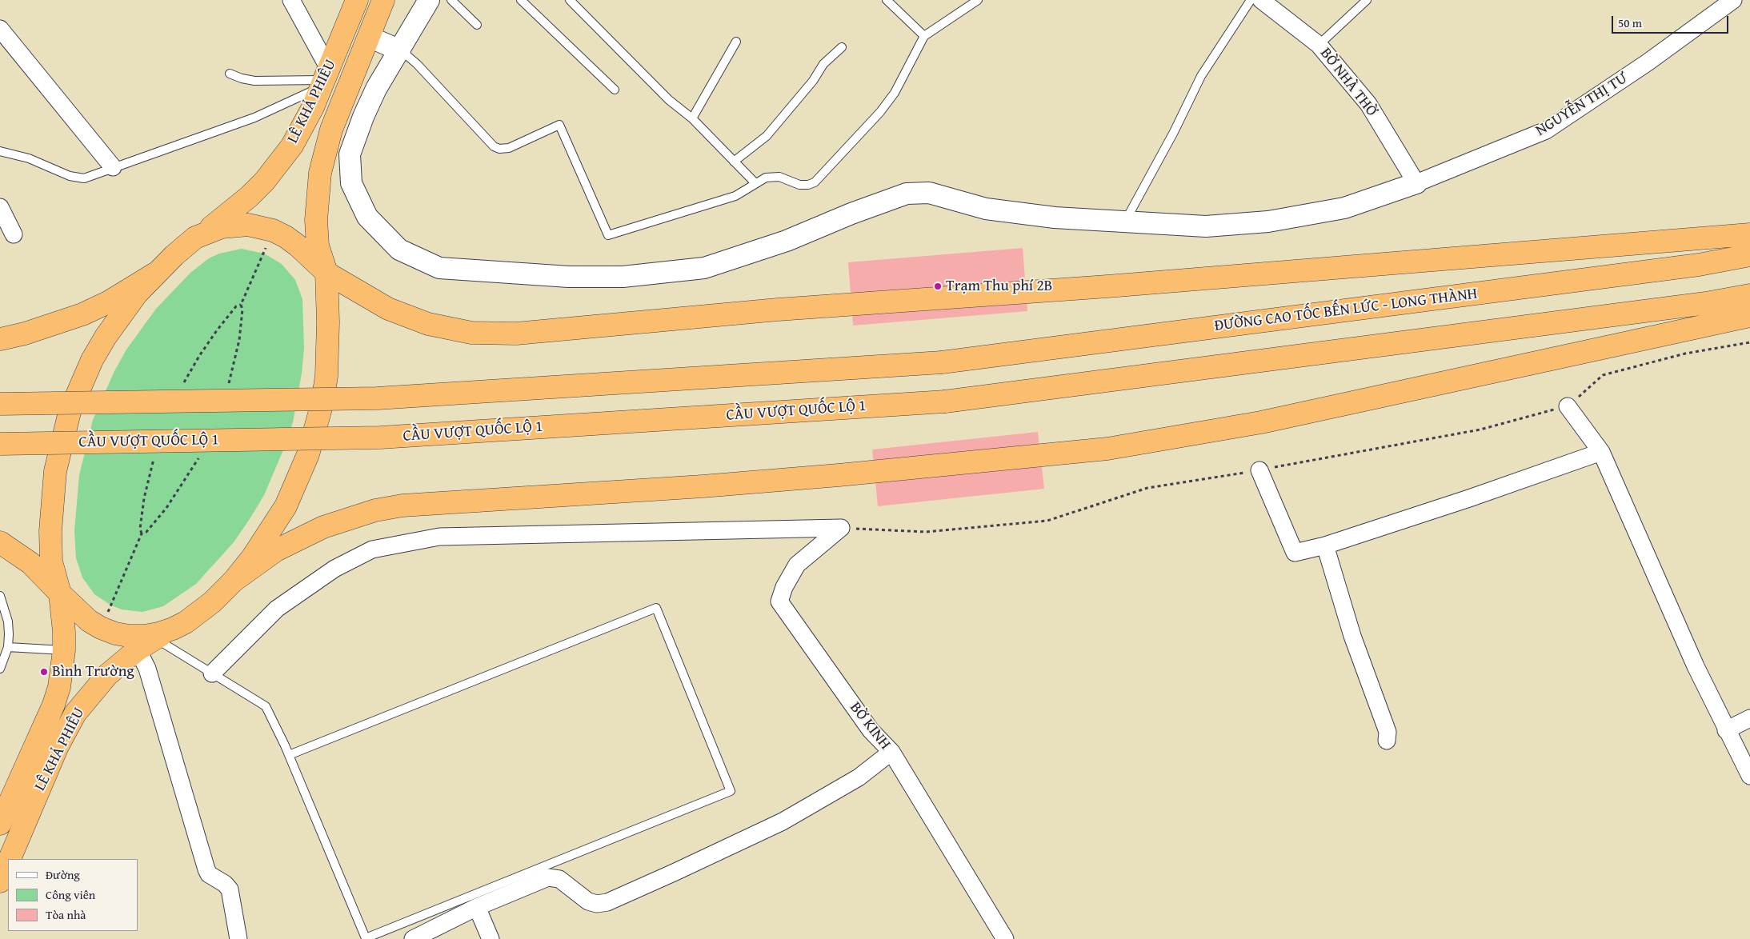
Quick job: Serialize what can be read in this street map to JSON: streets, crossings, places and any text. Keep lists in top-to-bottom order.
{
  "streets": {
    "highway": ["LÊ KHẢ PHIÊU", "ĐƯỜNG CAO TỐC BẾN LỨC - LONG THÀNH", "CẦU VƯỢT QUỐC LỘ 1"],
    "street": ["BỜ NHÀ THỜ", "NGUYỄN THỊ TƯ", "BỜ KINH"]
  },
  "crossings": [
    ["BỜ NHÀ THỜ", "NGUYỄN THỊ TƯ"]
  ],
  "places": ["Trạm Thu phí 2B", "Bình Trường"],
  "legend": ["Đường", "Công viên", "Tòa nhà"],
  "scale_bar": "50 m"
}
